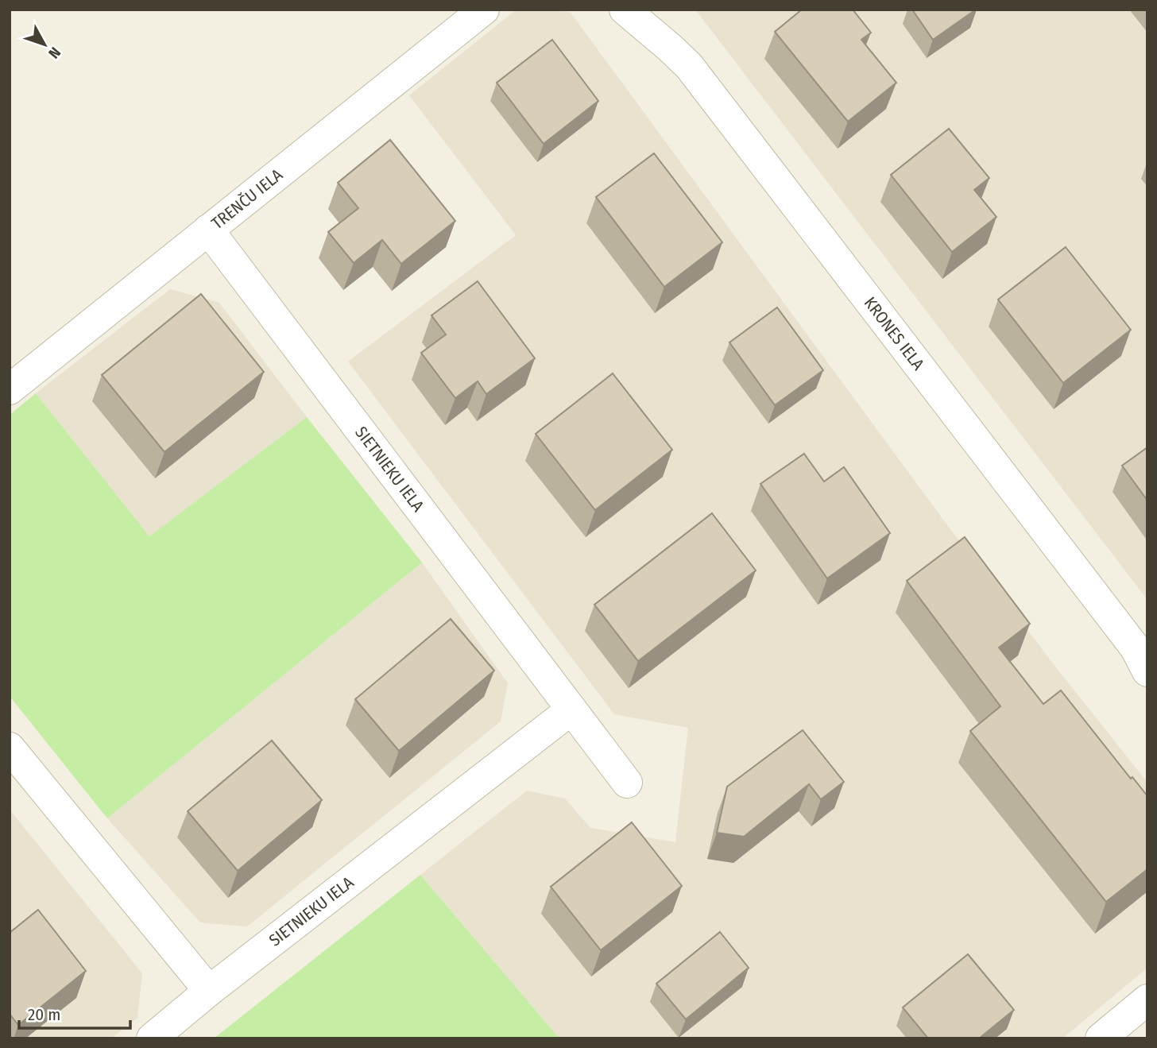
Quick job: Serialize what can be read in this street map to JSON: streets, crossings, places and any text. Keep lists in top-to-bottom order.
{
  "streets": {
    "street": ["TRENČU IELA", "KRONES IELA", "SIETNIEKU IELA"]
  },
  "crossings": [
    ["TRENČU IELA", "SIETNIEKU IELA"]
  ],
  "scale_bar": "20 m",
  "north": "bottom right"
}
